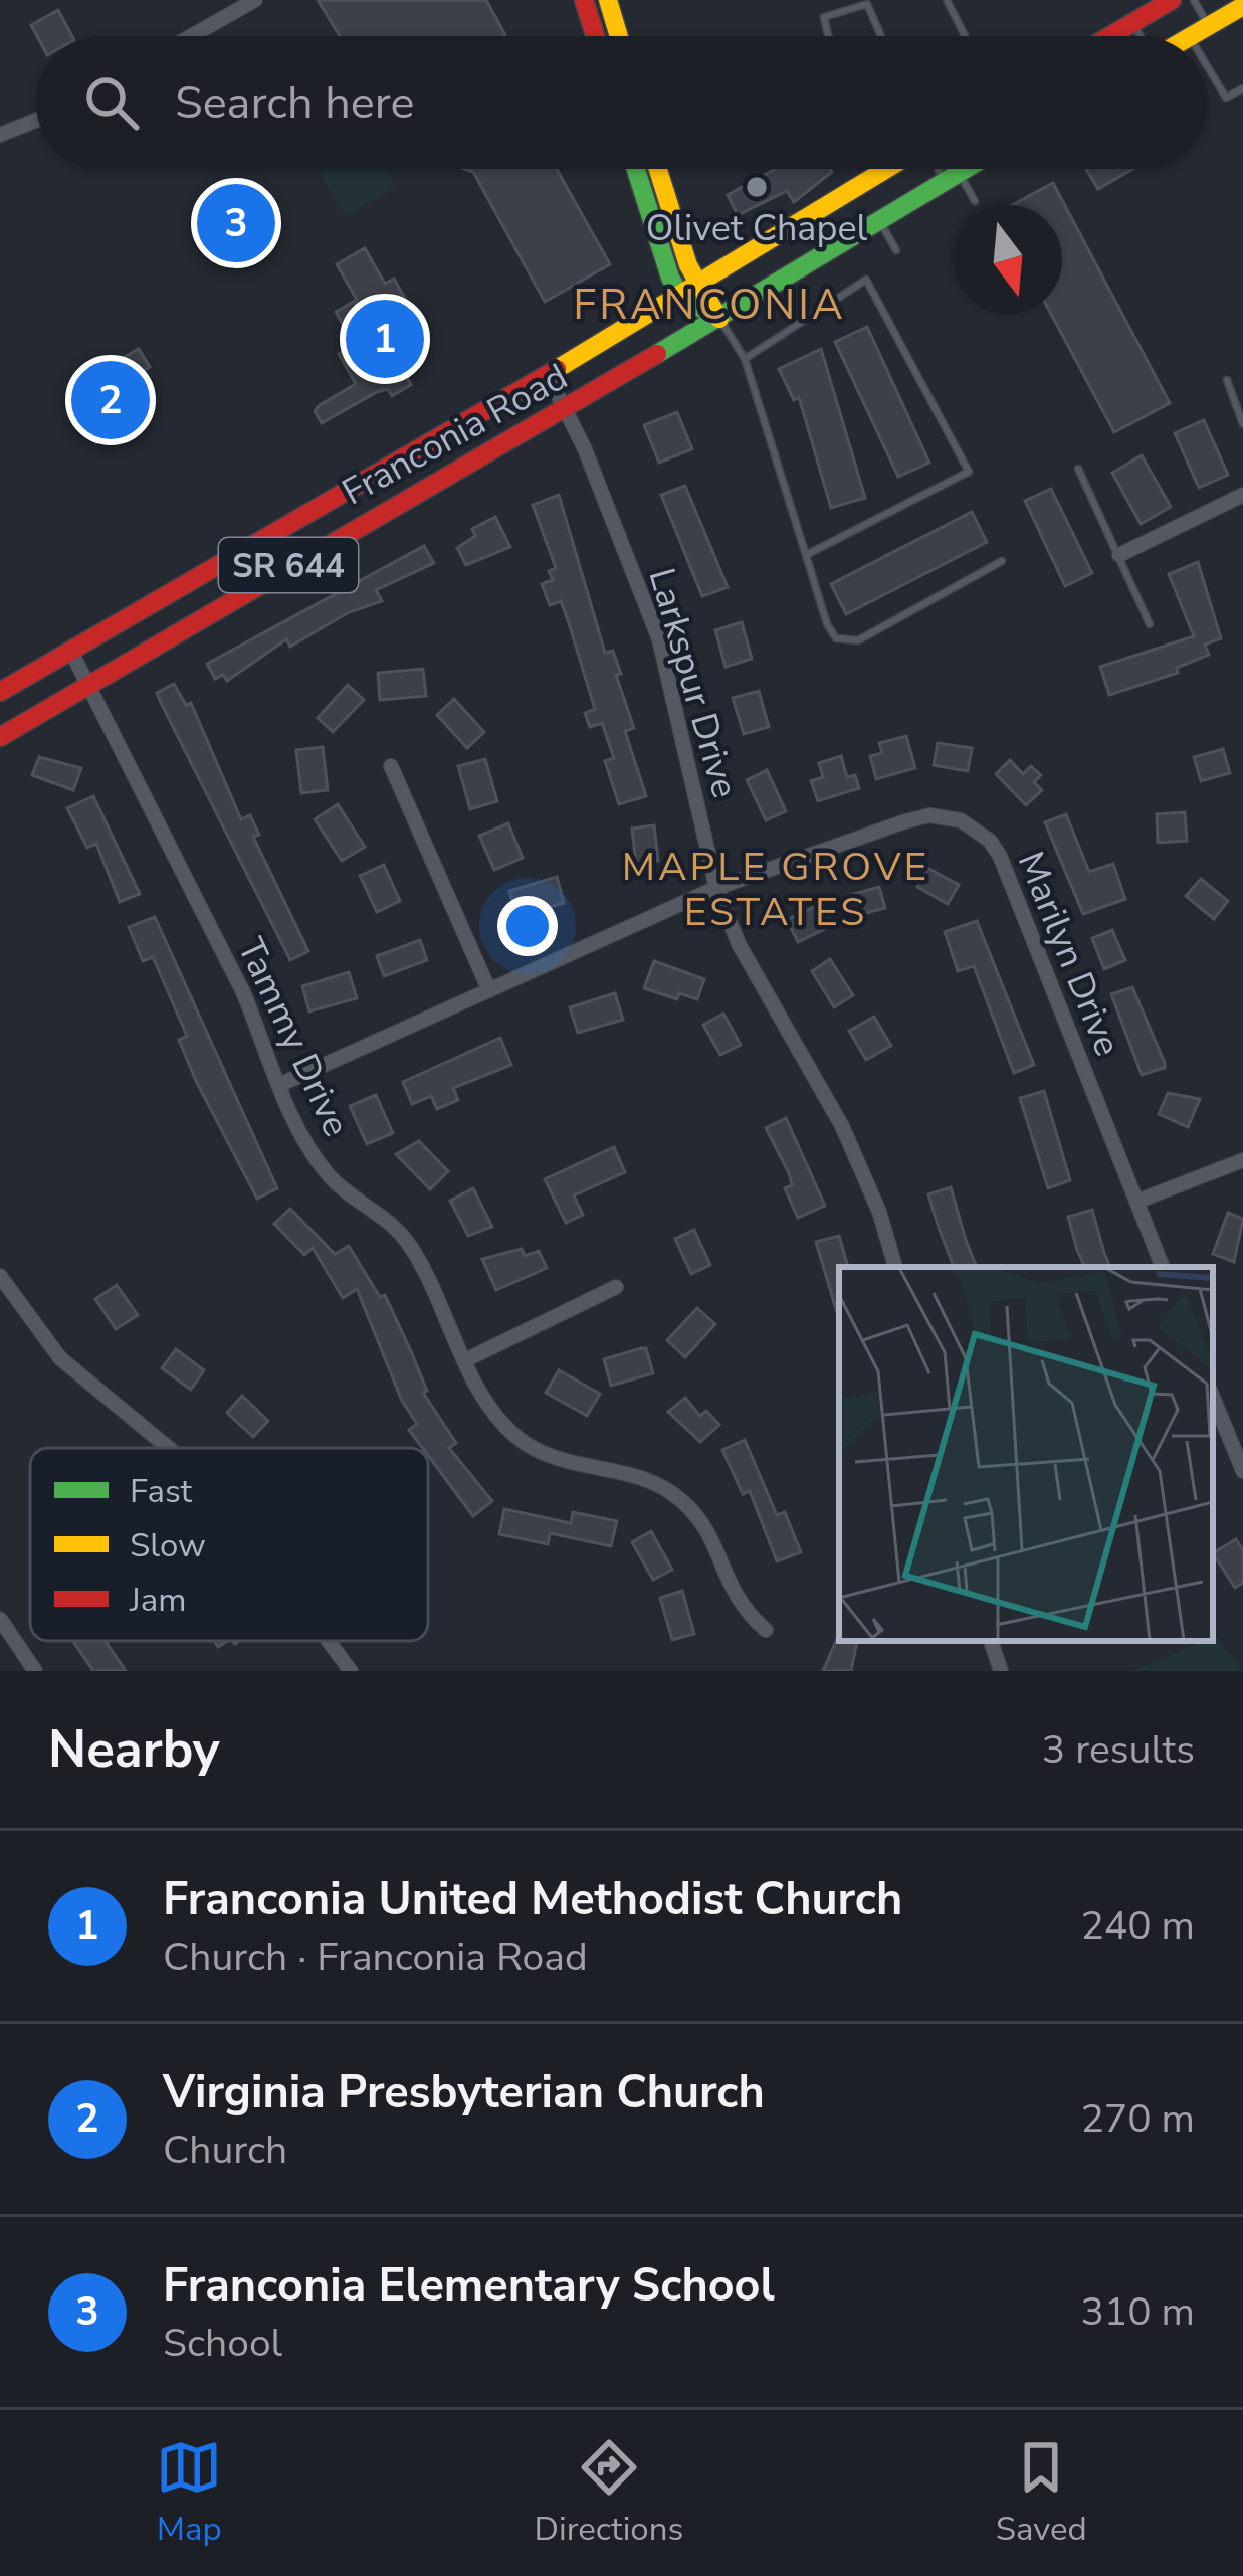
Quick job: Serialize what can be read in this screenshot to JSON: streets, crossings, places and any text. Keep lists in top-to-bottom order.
{
  "streets": {
    "main road": ["Franconia Road", "SR 644"],
    "street": ["Larkspur Drive", "Marilyn Drive", "Tammy Drive"]
  },
  "crossings": [
    ["Franconia Road", "Larkspur Drive"],
    ["Franconia Road", "Tammy Drive"],
    ["Larkspur Drive", "Marilyn Drive"],
    ["Marilyn Drive", "Tammy Drive"]
  ],
  "districts": ["FRANCONIA", "MAPLE GROVE ESTATES"],
  "places": ["Olivet Chapel"],
  "legend": ["Fast", "Slow", "Jam"],
  "north": "bottom",
  "page": {
    "search": "Search here",
    "pins": ["3", "1", "2"],
    "heading": ["Nearby", "3 results"],
    "list": [
      {
        "mark": "1",
        "name": "Franconia United Methodist Church",
        "note": "Church · Franconia Road",
        "value": "240 m"
      },
      {
        "mark": "2",
        "name": "Virginia Presbyterian Church",
        "note": "Church",
        "value": "270 m"
      },
      {
        "mark": "3",
        "name": "Franconia Elementary School",
        "note": "School",
        "value": "310 m"
      }
    ],
    "nav": ["Map", "Directions", "Saved"]
  }
}
